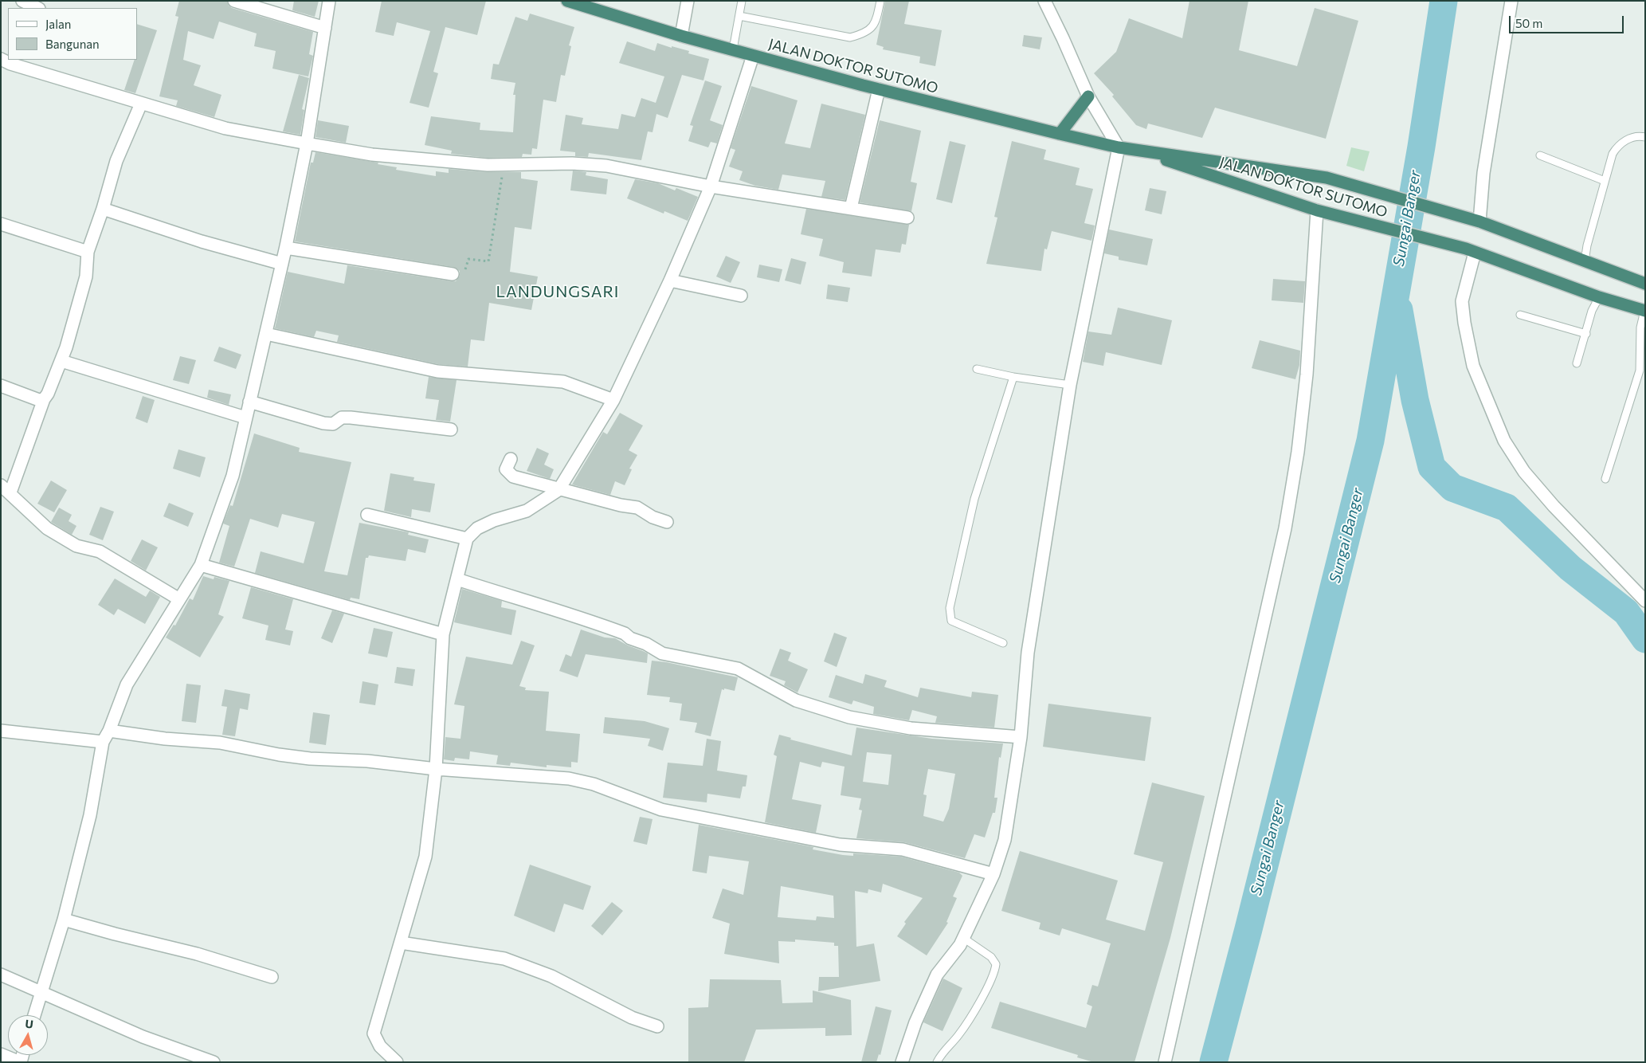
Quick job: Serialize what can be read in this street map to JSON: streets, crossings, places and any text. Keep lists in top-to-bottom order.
{
  "streets": {
    "highway": ["JALAN DOKTOR SUTOMO"]
  },
  "districts": ["LANDUNGSARI"],
  "water": ["Sungai Banger"],
  "legend": ["Jalan", "Bangunan"],
  "scale_bar": "50 m",
  "north": "top"
}
